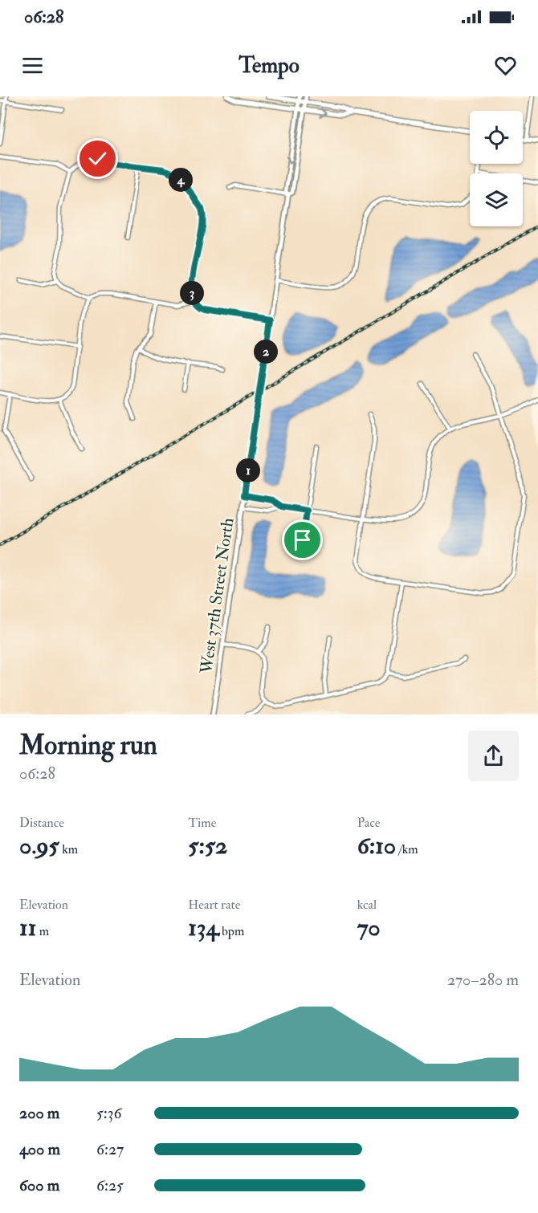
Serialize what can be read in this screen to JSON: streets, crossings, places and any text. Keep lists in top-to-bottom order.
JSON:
{
  "streets": {
    "street": ["West 37th Street North"]
  },
  "page": {
    "status": "06:28",
    "header": "Tempo",
    "pins": [
      "4",
      "3",
      "2",
      "1"
    ],
    "heading": ["Morning run", "06:28"],
    "stats": [
      ["Distance", "0.95 km"],
      ["Time", "5:52"],
      ["Pace", "6:10 /km"],
      ["Elevation", "11 m"],
      ["Heart rate", "134 bpm"],
      ["kcal", "70"]
    ],
    "chart": ["Elevation", "270–280 m"],
    "list": [
      {
        "name": "200 m",
        "note": "5:36"
      },
      {
        "name": "400 m",
        "note": "6:27"
      },
      {
        "name": "600 m",
        "note": "6:25"
      }
    ]
  }
}
